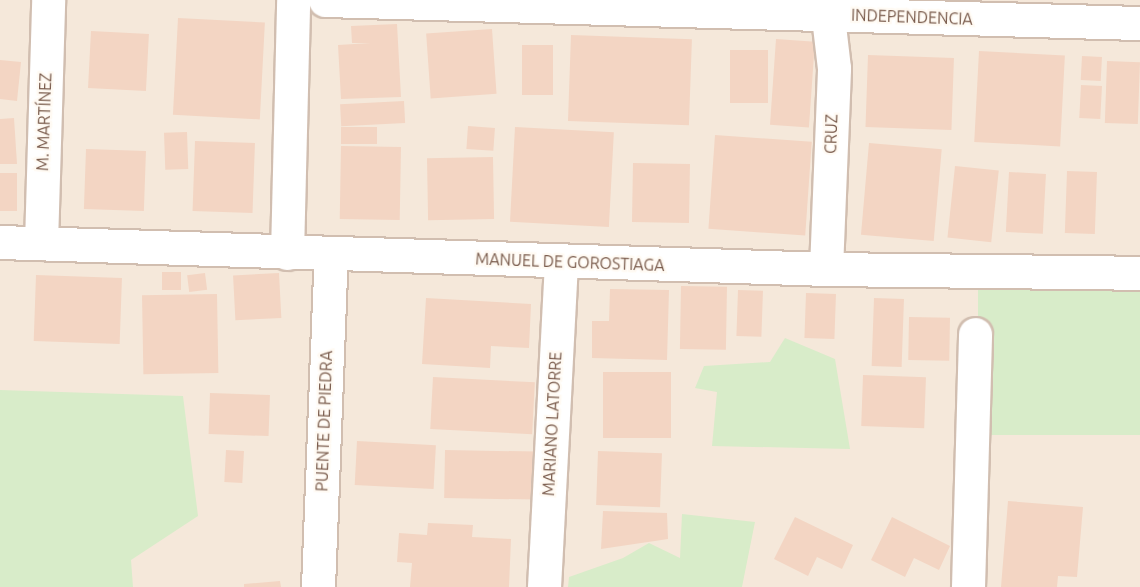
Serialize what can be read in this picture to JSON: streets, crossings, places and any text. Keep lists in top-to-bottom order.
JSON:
{
  "streets": {
    "street": [
      "INDEPENDENCIA",
      "M. MARTÍNEZ",
      "CRUZ",
      "MANUEL DE GOROSTIAGA",
      "PUENTE DE PIEDRA",
      "MARIANO LATORRE"
    ]
  },
  "crossings": [
    ["INDEPENDENCIA", "CRUZ"],
    ["M. MARTÍNEZ", "MANUEL DE GOROSTIAGA"],
    ["CRUZ", "MANUEL DE GOROSTIAGA"],
    ["MANUEL DE GOROSTIAGA", "PUENTE DE PIEDRA"],
    ["MANUEL DE GOROSTIAGA", "MARIANO LATORRE"]
  ]
}
